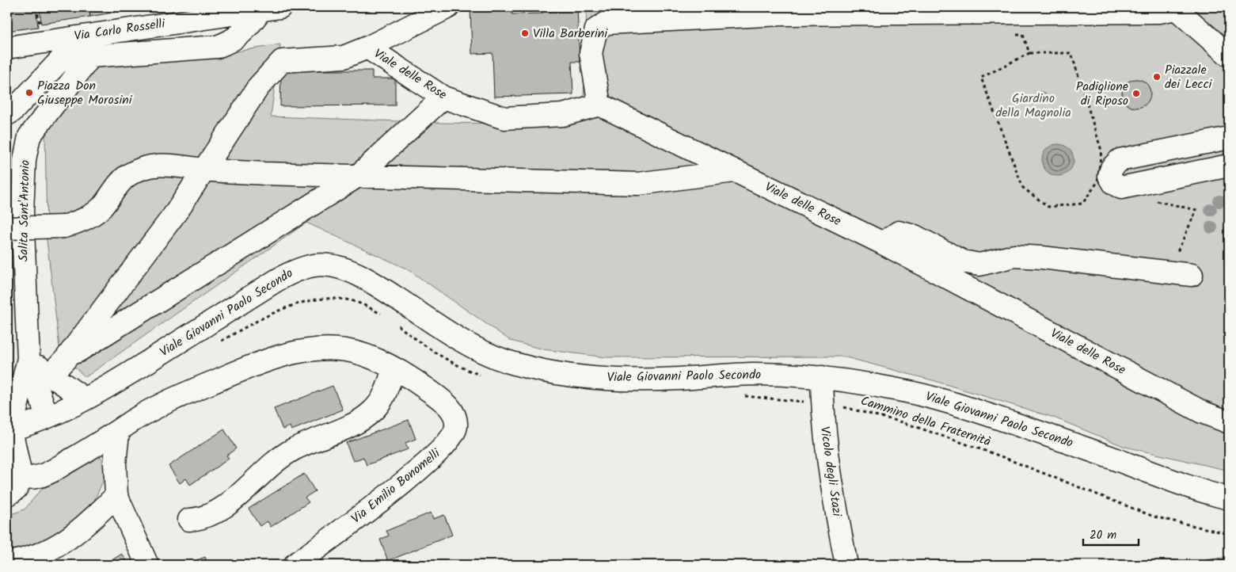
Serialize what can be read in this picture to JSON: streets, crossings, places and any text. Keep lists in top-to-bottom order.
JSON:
{
  "streets": {
    "street": [
      "Via Carlo Rosselli",
      "Viale delle Rose",
      "Salita Sant'Antonio",
      "Viale Giovanni Paolo Secondo",
      "Vicolo degli Stazi",
      "Via Emilio Bonomelli"
    ],
    "path": ["Cammino della Fraternità"]
  },
  "crossings": [
    ["Salita Sant'Antonio", "Viale Giovanni Paolo Secondo"],
    ["Viale Giovanni Paolo Secondo", "Vicolo degli Stazi"],
    ["Cammino della Fraternità", "Vicolo degli Stazi"]
  ],
  "parks": ["Giardino della Magnolia"],
  "places": [
    "Villa Barberini",
    "Piazzale dei Lecci",
    "Piazza Don Giuseppe Morosini",
    "Padiglione di Riposo"
  ],
  "scale_bar": "20 m"
}
